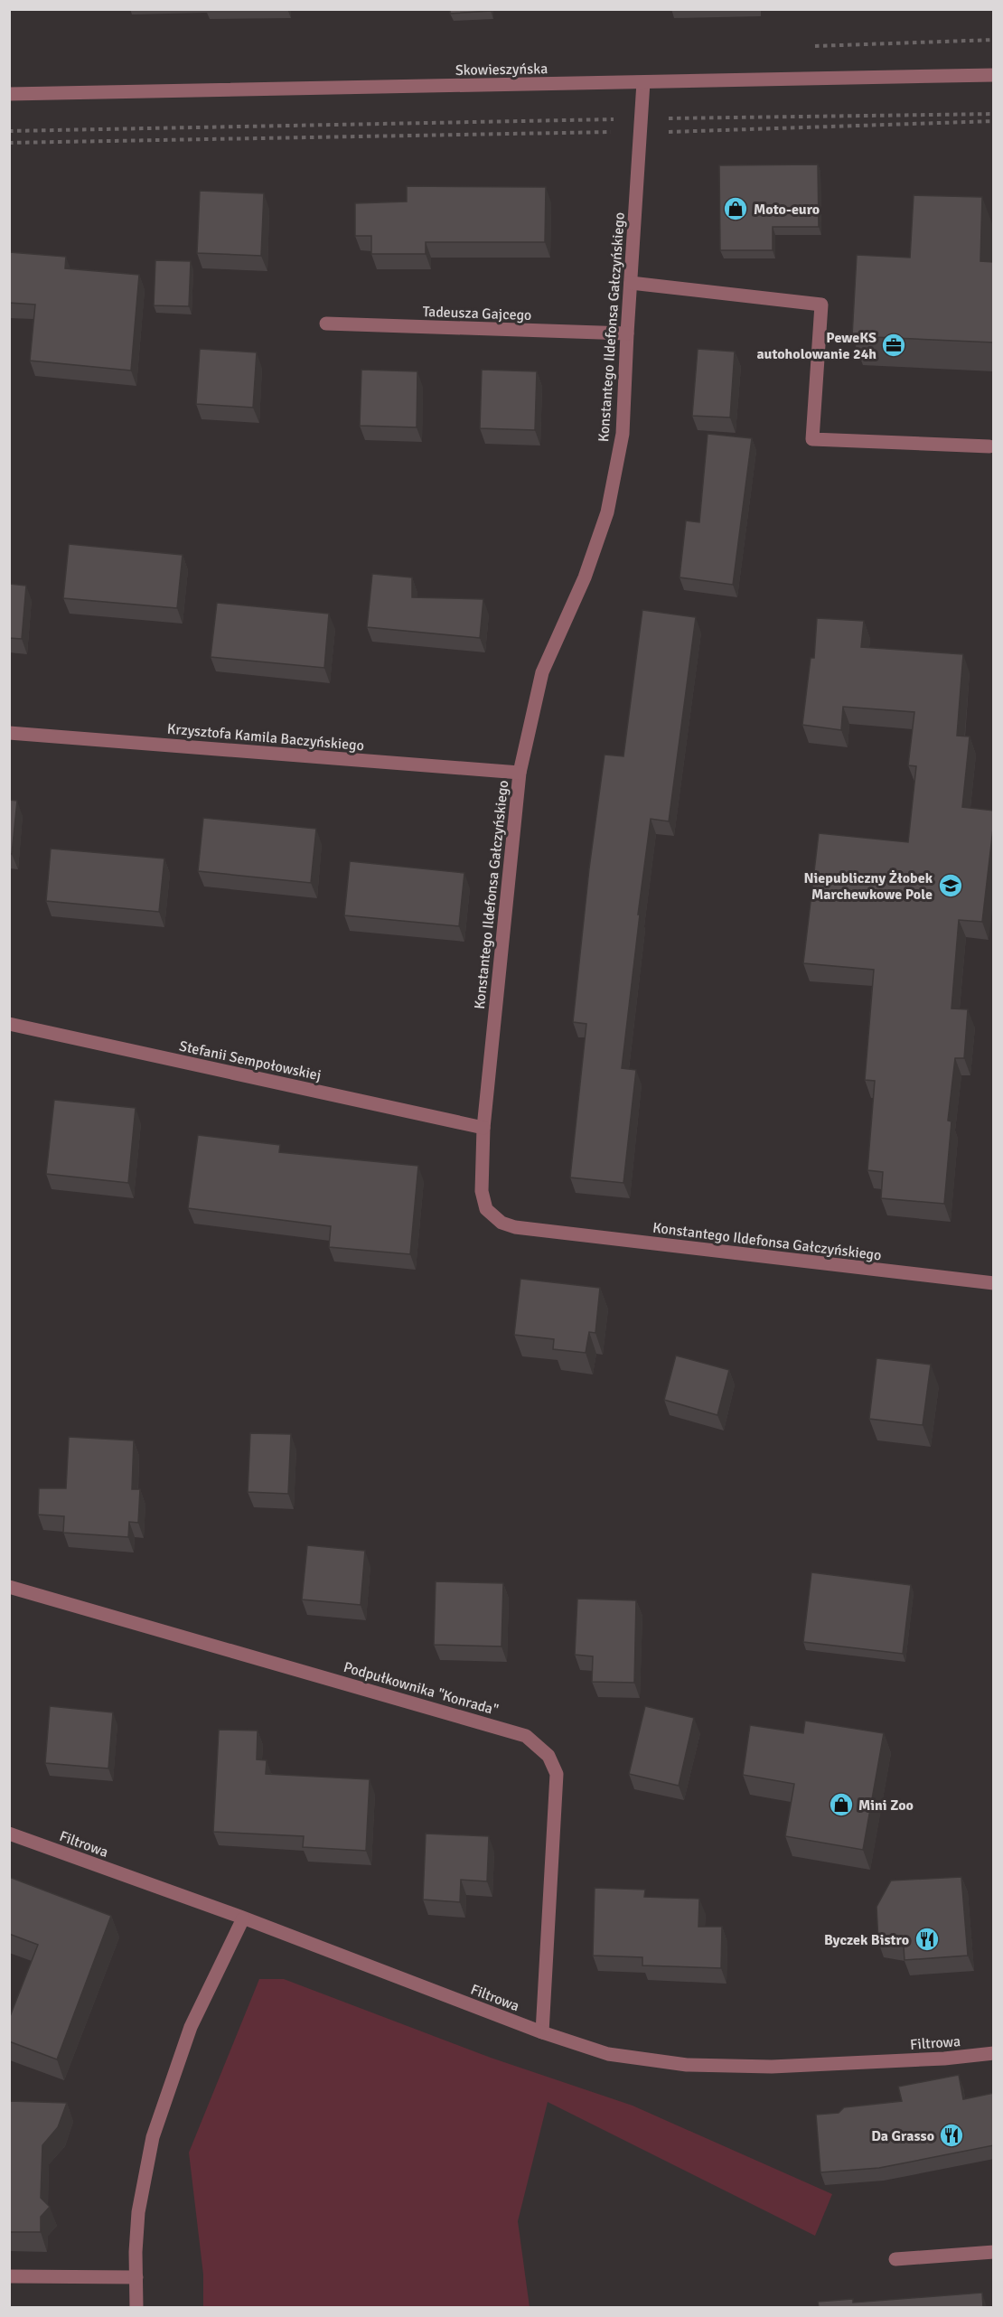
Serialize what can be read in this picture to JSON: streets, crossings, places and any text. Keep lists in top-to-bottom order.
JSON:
{
  "streets": {
    "street": [
      "Skowieszyńska",
      "Tadeusza Gajcego",
      "Konstantego Ildefonsa Gałczyńskiego",
      "Krzysztofa Kamila Baczyńskiego",
      "Stefanii Sempołowskiej",
      "Podpułkownika \"Konrada\"",
      "Filtrowa"
    ]
  },
  "crossings": [
    ["Skowieszyńska", "Konstantego Ildefonsa Gałczyńskiego"],
    ["Tadeusza Gajcego", "Konstantego Ildefonsa Gałczyńskiego"],
    ["Konstantego Ildefonsa Gałczyńskiego", "Krzysztofa Kamila Baczyńskiego"],
    ["Konstantego Ildefonsa Gałczyńskiego", "Stefanii Sempołowskiej"],
    ["Podpułkownika \"Konrada\"", "Filtrowa"]
  ],
  "places": {
    "shop": ["Moto-euro", "Mini Zoo"],
    "office": ["PeweKS autoholowanie 24h"],
    "school or university": ["Niepubliczny Żłobek Marchewkowe Pole"],
    "restaurant": ["Byczek Bistro", "Da Grasso"]
  }
}
